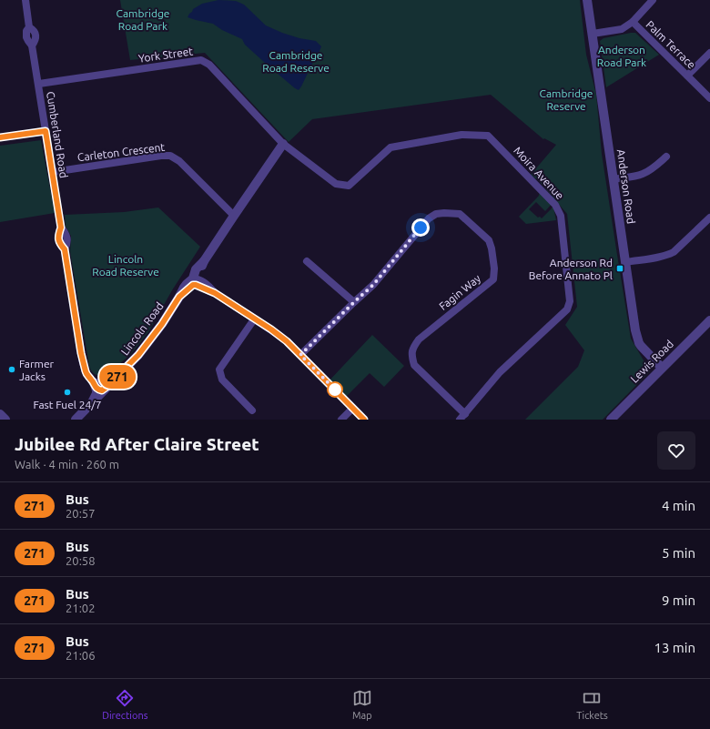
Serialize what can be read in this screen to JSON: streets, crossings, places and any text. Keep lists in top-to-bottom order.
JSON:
{
  "streets": {
    "street": [
      "Palm Terrace",
      "York Street",
      "Cumberland Road",
      "Carleton Crescent",
      "Moira Avenue",
      "Anderson Road",
      "Fagin Way",
      "Lincoln Road",
      "Lewis Road"
    ]
  },
  "crossings": [
    ["York Street", "Cumberland Road"],
    ["York Street", "Moira Avenue"],
    ["York Street", "Lincoln Road"],
    ["Cumberland Road", "Carleton Crescent"],
    ["Cumberland Road", "Lincoln Road"],
    ["Carleton Crescent", "Lincoln Road"],
    ["Moira Avenue", "Fagin Way"],
    ["Moira Avenue", "Lincoln Road"],
    ["Anderson Road", "Lewis Road"]
  ],
  "parks": [
    "Cambridge Road Park",
    "Anderson Road Park",
    "Cambridge Road Reserve",
    "Cambridge Reserve",
    "Lincoln Road Reserve"
  ],
  "places": {
    "transit": ["Anderson Rd Before Annato Pl"],
    "other": ["Farmer Jacks", "Fast Fuel 24/7"]
  },
  "lines": ["bus line 271"],
  "page": {
    "on_map": "271",
    "heading": ["Jubilee Rd After Claire Street", "Walk · 4 min · 260 m"],
    "list": [
      {
        "mark": "271",
        "name": "Bus",
        "note": "20:57",
        "value": "4 min"
      },
      {
        "mark": "271",
        "name": "Bus",
        "note": "20:58",
        "value": "5 min"
      },
      {
        "mark": "271",
        "name": "Bus",
        "note": "21:02",
        "value": "9 min"
      },
      {
        "mark": "271",
        "name": "Bus",
        "note": "21:06",
        "value": "13 min"
      }
    ],
    "tabs": ["Directions", "Map", "Tickets"]
  }
}
